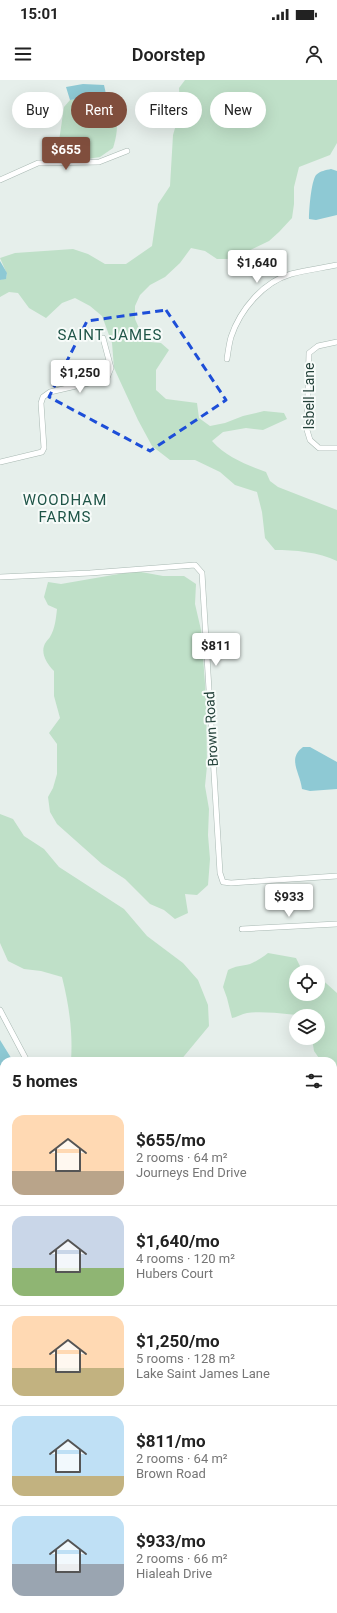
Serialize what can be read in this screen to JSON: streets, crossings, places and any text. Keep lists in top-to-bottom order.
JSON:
{
  "streets": {
    "street": ["Isbell Lane", "Brown Road"]
  },
  "districts": ["SAINT JAMES", "WOODHAM FARMS"],
  "page": {
    "status": "15:01",
    "header": "Doorstep",
    "chip": [
      "Buy",
      "Rent",
      "Filters",
      "New"
    ],
    "price": [
      "$655",
      "$1,640",
      "$1,250",
      "$811",
      "$933"
    ],
    "heading": "5 homes",
    "list": [
      {
        "name": "$655/mo",
        "note": "2 rooms · 64 m² · Journeys End Drive"
      },
      {
        "name": "$1,640/mo",
        "note": "4 rooms · 120 m² · Hubers Court"
      },
      {
        "name": "$1,250/mo",
        "note": "5 rooms · 128 m² · Lake Saint James Lane"
      },
      {
        "name": "$811/mo",
        "note": "2 rooms · 64 m² · Brown Road"
      },
      {
        "name": "$933/mo",
        "note": "2 rooms · 66 m² · Hialeah Drive"
      }
    ]
  }
}
